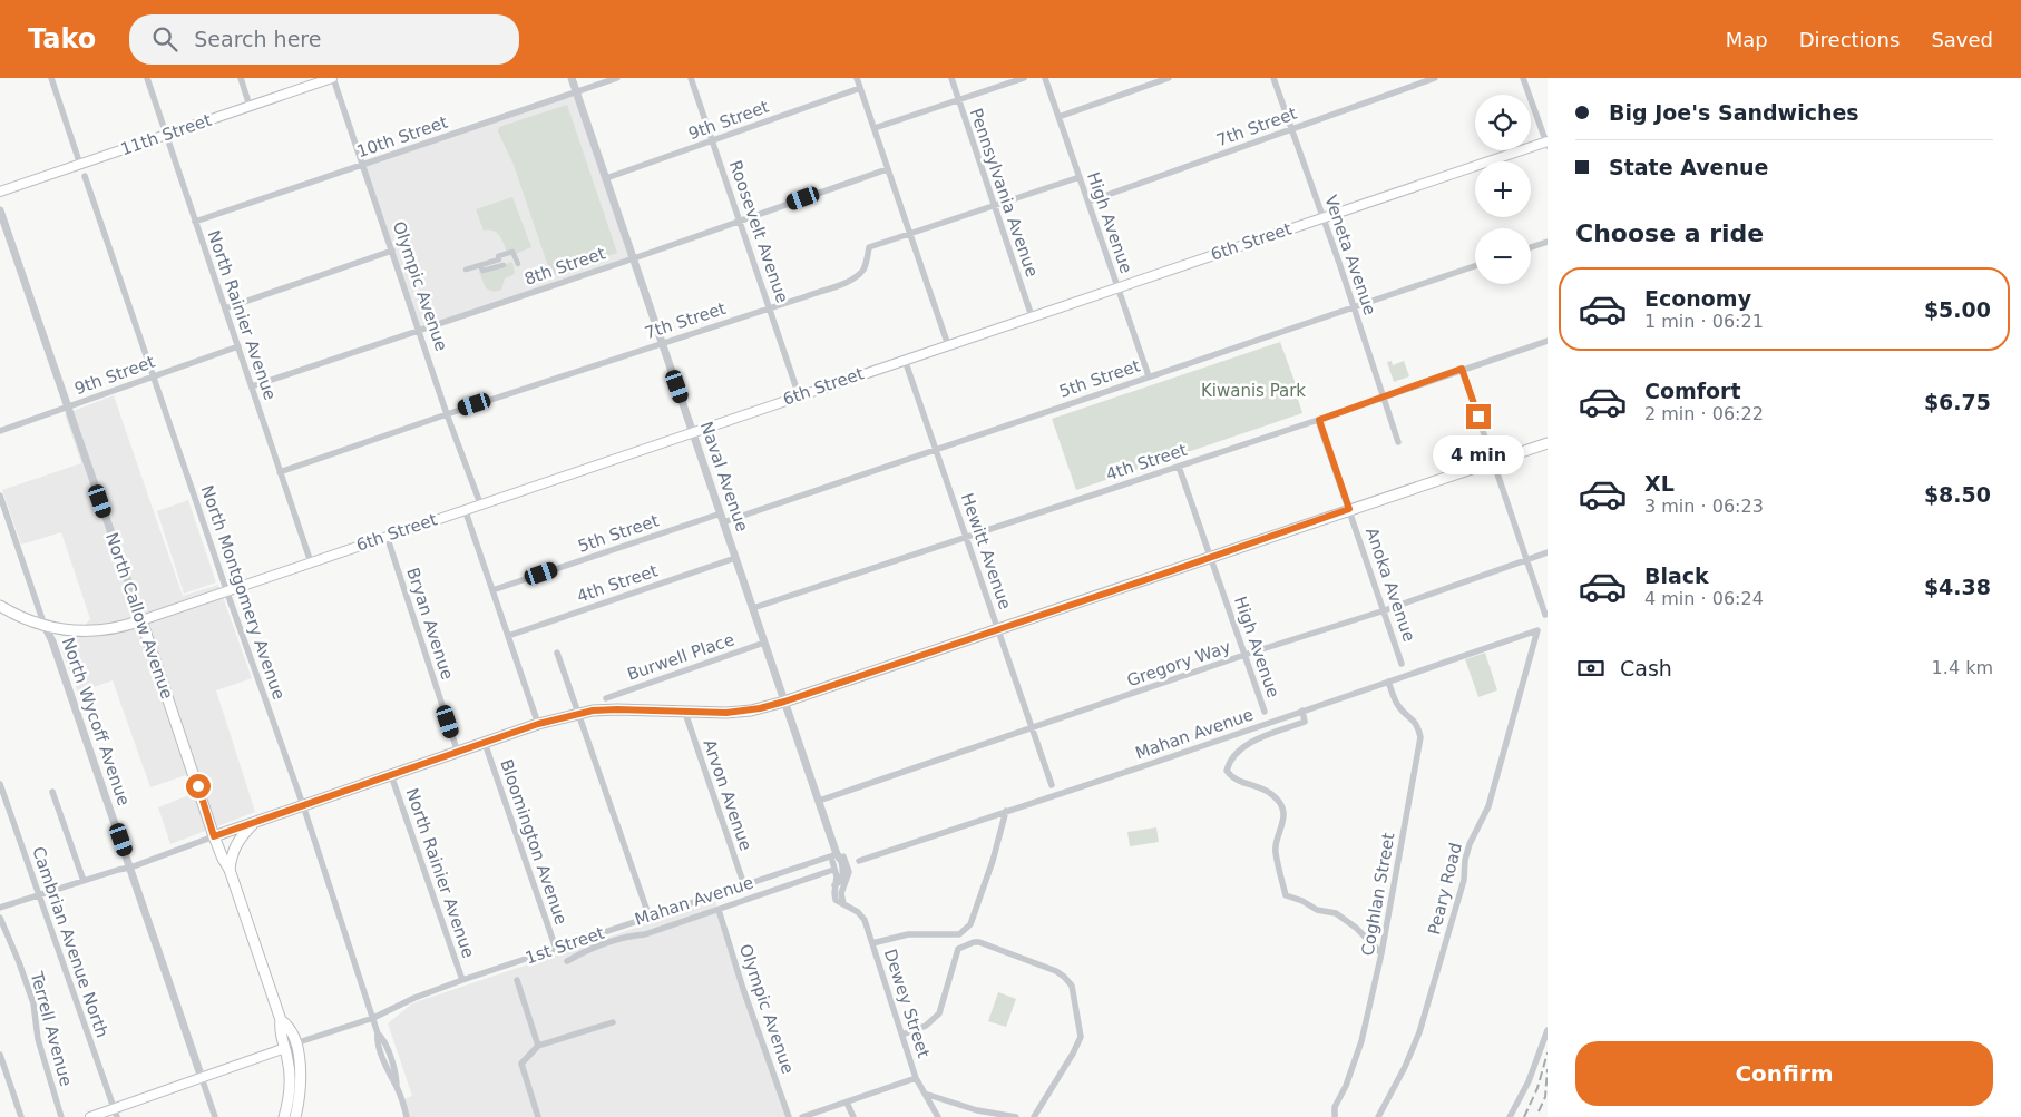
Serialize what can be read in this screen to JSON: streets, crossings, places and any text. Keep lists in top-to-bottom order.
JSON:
{
  "streets": {
    "main road": ["11th Street", "6th Street", "North Callow Avenue"],
    "street": [
      "9th Street",
      "7th Street",
      "10th Street",
      "Pennsylvania Avenue",
      "High Avenue",
      "Roosevelt Avenue",
      "Veneta Avenue",
      "8th Street",
      "Olympic Avenue",
      "North Rainier Avenue",
      "5th Street",
      "4th Street",
      "Naval Avenue",
      "Hewitt Avenue",
      "Anoka Avenue",
      "North Montgomery Avenue",
      "Bryan Avenue",
      "Burwell Place",
      "Gregory Way",
      "North Wycoff Avenue",
      "Mahan Avenue",
      "Arvon Avenue",
      "Bloomington Avenue",
      "Peary Road",
      "Coghlan Street",
      "Cambrian Avenue North",
      "1st Street",
      "Dewey Street",
      "Terrell Avenue"
    ]
  },
  "crossings": [
    ["9th Street", "Roosevelt Avenue"],
    ["9th Street", "North Rainier Avenue"],
    ["9th Street", "Naval Avenue"],
    ["9th Street", "North Montgomery Avenue"],
    ["9th Street", "North Callow Avenue"],
    ["7th Street", "Pennsylvania Avenue"],
    ["7th Street", "High Avenue"],
    ["7th Street", "Roosevelt Avenue"],
    ["7th Street", "Veneta Avenue"],
    ["7th Street", "Olympic Avenue"],
    ["7th Street", "North Rainier Avenue"],
    ["7th Street", "Naval Avenue"],
    ["11th Street", "Olympic Avenue"],
    ["11th Street", "North Rainier Avenue"],
    ["10th Street", "Olympic Avenue"],
    ["10th Street", "North Rainier Avenue"],
    ["10th Street", "Naval Avenue"],
    ["Pennsylvania Avenue", "6th Street"],
    ["High Avenue", "6th Street"],
    ["High Avenue", "5th Street"],
    ["High Avenue", "4th Street"],
    ["High Avenue", "Gregory Way"],
    ["Roosevelt Avenue", "6th Street"],
    ["Roosevelt Avenue", "8th Street"],
    ["6th Street", "Veneta Avenue"],
    ["6th Street", "Olympic Avenue"],
    ["6th Street", "North Rainier Avenue"],
    ["6th Street", "Naval Avenue"],
    ["6th Street", "Hewitt Avenue"],
    ["6th Street", "North Montgomery Avenue"],
    ["6th Street", "North Callow Avenue"],
    ["6th Street", "Bryan Avenue"],
    ["6th Street", "North Wycoff Avenue"],
    ["Veneta Avenue", "5th Street"],
    ["Veneta Avenue", "4th Street"],
    ["8th Street", "Olympic Avenue"],
    ["8th Street", "North Rainier Avenue"],
    ["8th Street", "Naval Avenue"],
    ["Olympic Avenue", "Mahan Avenue"],
    ["North Rainier Avenue", "1st Street"],
    ["5th Street", "Naval Avenue"],
    ["5th Street", "Hewitt Avenue"],
    ["4th Street", "Naval Avenue"],
    ["4th Street", "Hewitt Avenue"],
    ["4th Street", "Anoka Avenue"],
    ["Naval Avenue", "Burwell Place"],
    ["Naval Avenue", "Gregory Way"],
    ["Naval Avenue", "1st Street"],
    ["Hewitt Avenue", "Gregory Way"],
    ["Anoka Avenue", "Gregory Way"],
    ["North Montgomery Avenue", "1st Street"],
    ["North Callow Avenue", "1st Street"],
    ["Mahan Avenue", "Peary Road"],
    ["Mahan Avenue", "Coghlan Street"],
    ["Arvon Avenue", "1st Street"],
    ["Bloomington Avenue", "1st Street"]
  ],
  "parks": ["Kiwanis Park"],
  "page": {
    "header": "Tako",
    "search": "Search here",
    "nav": ["Map", "Directions", "Saved"],
    "banner": ["Big Joe's Sandwiches", "State Avenue"],
    "map_buttons": ["+", "−"],
    "heading": "Choose a ride",
    "list": [
      {
        "name": "Economy",
        "note": "1 min · 06:21",
        "value": "$5.00"
      },
      {
        "name": "Comfort",
        "note": "2 min · 06:22",
        "value": "$6.75"
      },
      {
        "name": "XL",
        "note": "3 min · 06:23",
        "value": "$8.50"
      },
      {
        "name": "Black",
        "note": "4 min · 06:24",
        "value": "$4.38"
      }
    ],
    "bubble": "4 min",
    "pay": ["Cash", "1.4 km"],
    "buttons": "Confirm"
  }
}
